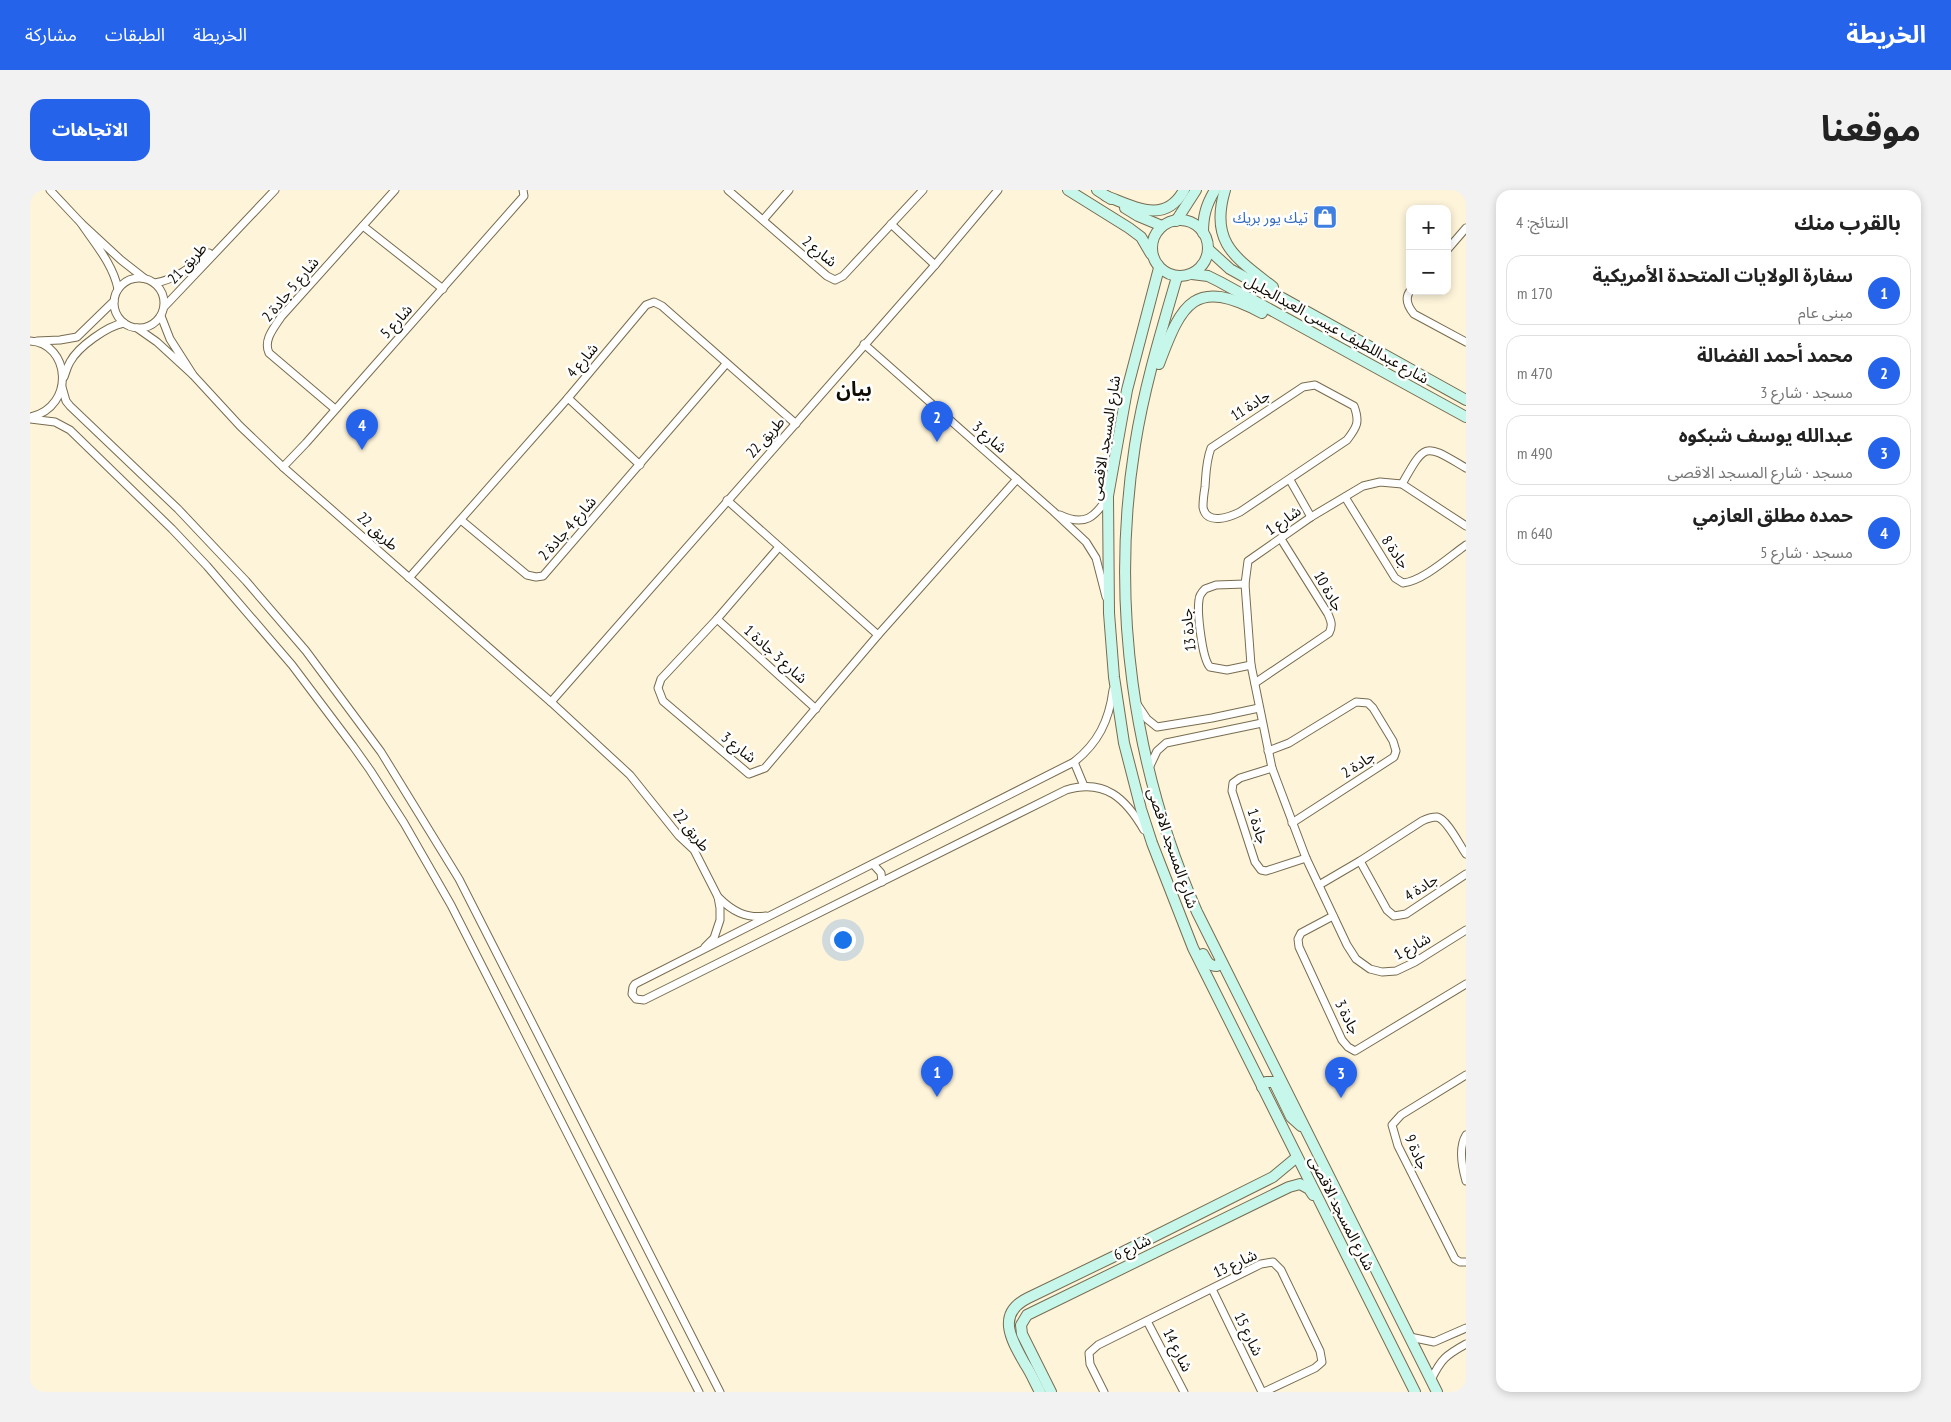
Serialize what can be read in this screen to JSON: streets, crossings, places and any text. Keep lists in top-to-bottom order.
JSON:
{
  "streets": {
    "main road": ["شارع عبداللطيف عيسى العبدالجليل", "شارع المسجد الاقصى", "شارع 6"],
    "street": [
      "شارع 2",
      "طريق 21",
      "شارع 5 جادة 2",
      "شارع 5",
      "شارع 4",
      "جادة 11",
      "طريق 22",
      "شارع 3",
      "شارع 1",
      "شارع 4 جادة 2",
      "جادة 8",
      "جادة 10",
      "جادة 13",
      "شارع 3 جادة 1",
      "جادة 2",
      "جادة 1",
      "جادة 4",
      "جادة 3",
      "جادة 9",
      "شارع 13",
      "شارع 15",
      "شارع 14"
    ]
  },
  "crossings": [
    ["طريق 21", "طريق 22"],
    ["شارع 5 جادة 2", "شارع 5"],
    ["شارع 5", "طريق 22"],
    ["شارع عبداللطيف عيسى العبدالجليل", "شارع المسجد الاقصى"],
    ["شارع 4", "طريق 22"],
    ["شارع 4", "شارع 4 جادة 2"],
    ["طريق 22", "شارع 3"],
    ["شارع 3", "شارع المسجد الاقصى"],
    ["شارع 3", "شارع 3 جادة 1"],
    ["شارع المسجد الاقصى", "شارع 6"],
    ["شارع 1", "جادة 8"],
    ["شارع 1", "جادة 10"],
    ["شارع 1", "جادة 13"],
    ["شارع 1", "جادة 2"],
    ["شارع 1", "جادة 1"],
    ["شارع 1", "جادة 3"],
    ["شارع 13", "شارع 15"],
    ["شارع 13", "شارع 14"]
  ],
  "districts": ["بيان"],
  "places": {
    "shop": ["تيك يور بريك"]
  },
  "page": {
    "header": "الخريطة",
    "nav": ["الخريطة", "الطبقات", "مشاركة"],
    "title": "موقعنا",
    "buttons": "الاتجاهات",
    "heading": ["بالقرب منك", "النتائج: 4"],
    "map_buttons": ["+", "−"],
    "list": [
      {
        "mark": "1",
        "name": "سفارة الولايات المتحدة الأمريكية",
        "note": "مبنى عام",
        "value": "170 m"
      },
      {
        "mark": "2",
        "name": "محمد أحمد الفضالة",
        "note": "مسجد · شارع 3",
        "value": "470 m"
      },
      {
        "mark": "3",
        "name": "عبدالله يوسف شبكوه",
        "note": "مسجد · شارع المسجد الاقصى",
        "value": "490 m"
      },
      {
        "mark": "4",
        "name": "حمده مطلق العازمي",
        "note": "مسجد · شارع 5",
        "value": "640 m"
      }
    ],
    "pins": [
      "2",
      "4",
      "1",
      "3"
    ]
  }
}
